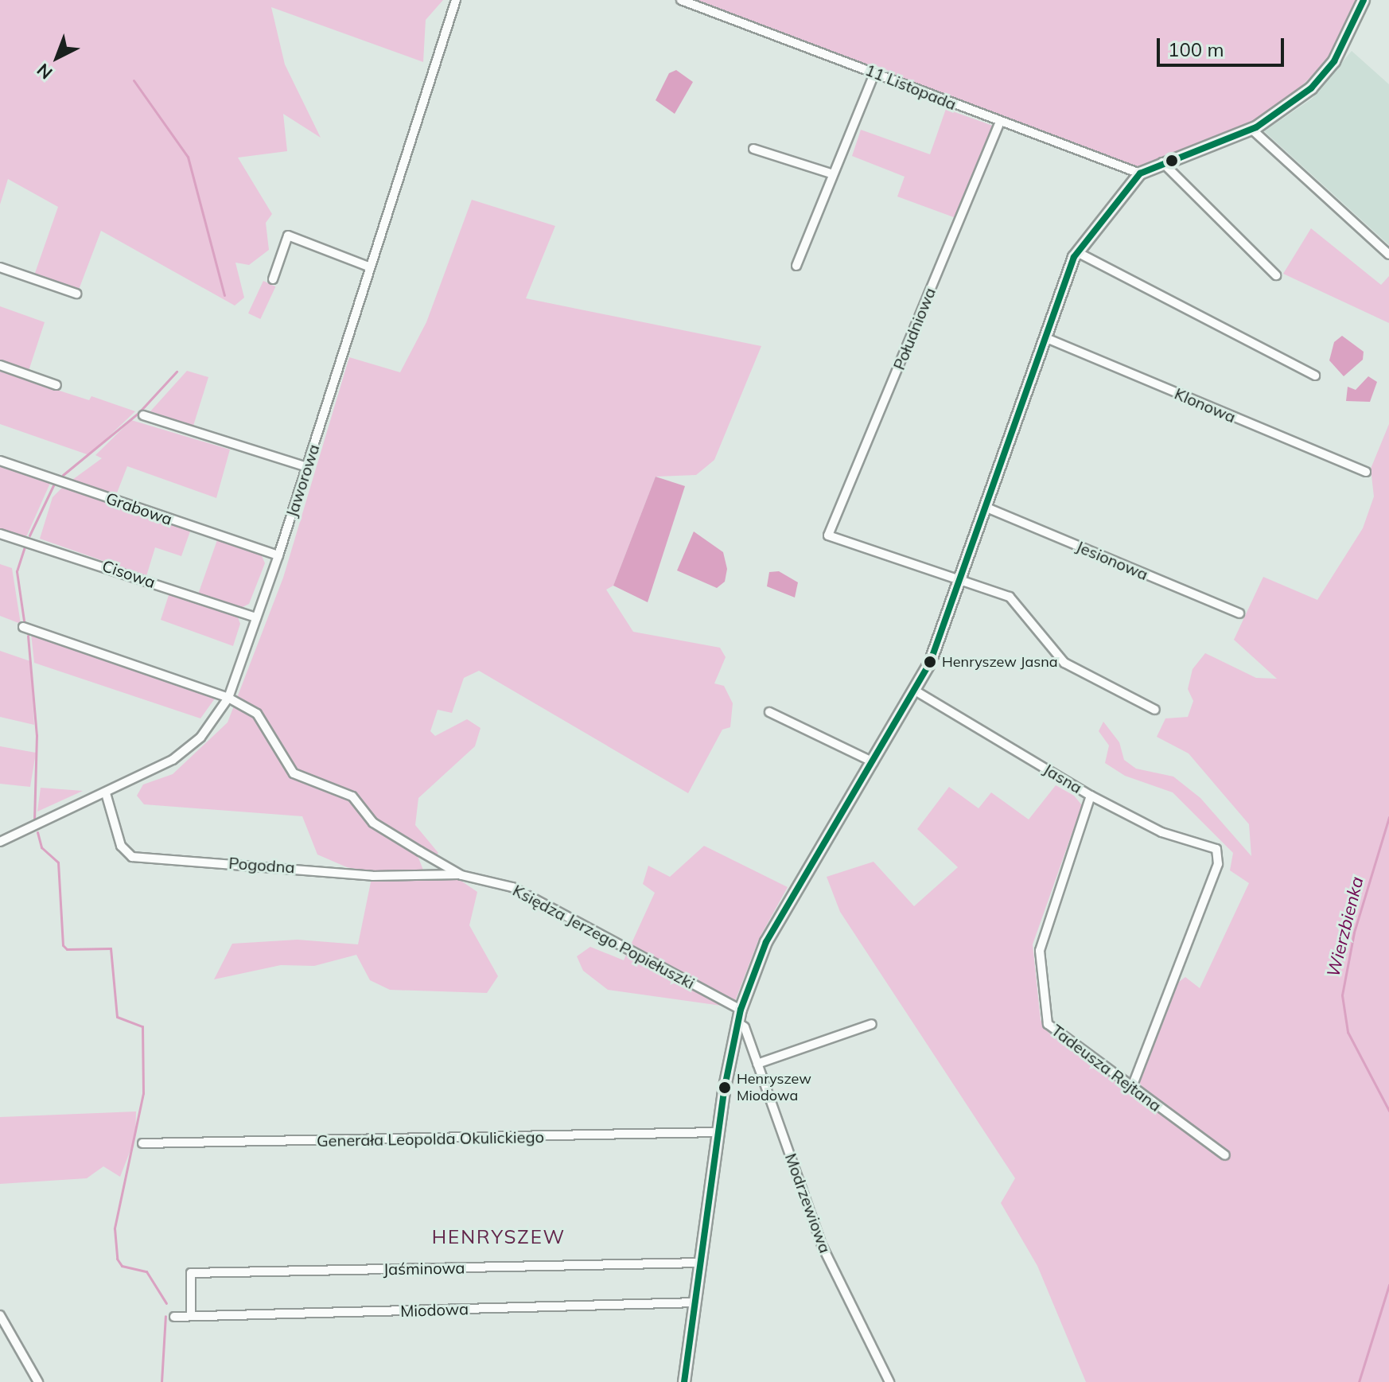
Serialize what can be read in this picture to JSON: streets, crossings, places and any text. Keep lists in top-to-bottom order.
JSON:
{
  "streets": {
    "street": [
      "11 Listopada",
      "Południowa",
      "Klonowa",
      "Jaworowa",
      "Grabowa",
      "Jesionowa",
      "Cisowa",
      "Jasna",
      "Pogodna",
      "Księdza Jerzego Popiełuszki",
      "Tadeusza Rejtana",
      "Generała Leopolda Okulickiego",
      "Modrzewiowa",
      "Jaśminowa",
      "Miodowa"
    ]
  },
  "crossings": [
    ["11 Listopada", "Południowa"],
    ["Jaworowa", "Grabowa"],
    ["Jaworowa", "Cisowa"],
    ["Jaworowa", "Pogodna"],
    ["Jaworowa", "Księdza Jerzego Popiełuszki"],
    ["Jasna", "Tadeusza Rejtana"],
    ["Pogodna", "Księdza Jerzego Popiełuszki"],
    ["Księdza Jerzego Popiełuszki", "Modrzewiowa"],
    ["Jaśminowa", "Miodowa"]
  ],
  "districts": ["HENRYSZEW"],
  "water": ["Wierzbienka"],
  "places": ["Henryszew Jasna", "Henryszew Miodowa"],
  "scale_bar": "100 m",
  "north": "bottom left"
}
